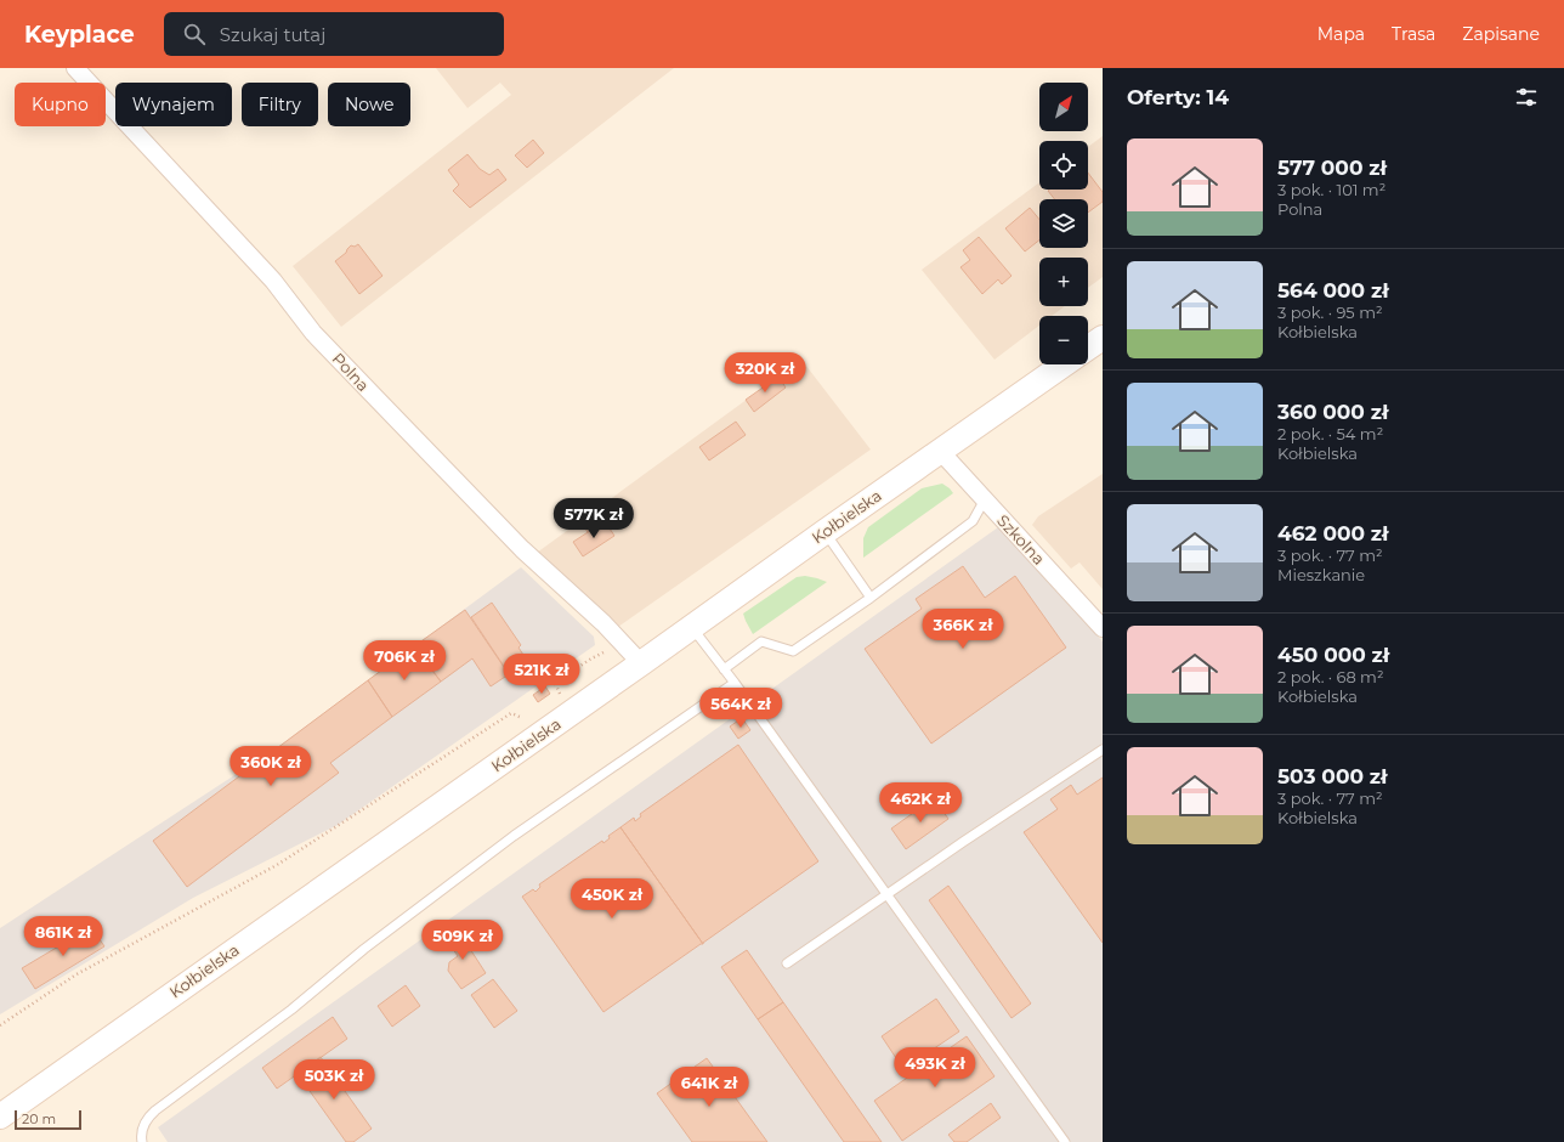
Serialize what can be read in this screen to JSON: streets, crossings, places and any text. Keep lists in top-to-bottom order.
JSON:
{
  "streets": {
    "street": ["Polna", "Kołbielska", "Szkolna"]
  },
  "crossings": [
    ["Polna", "Kołbielska"],
    ["Kołbielska", "Szkolna"]
  ],
  "scale_bar": "20 m",
  "north": "top right",
  "page": {
    "header": "Keyplace",
    "search": "Szukaj tutaj",
    "nav": ["Mapa", "Trasa", "Zapisane"],
    "heading": "Oferty: 14",
    "map_buttons": ["+", "−"],
    "chip": [
      "Kupno",
      "Wynajem",
      "Filtry",
      "Nowe"
    ],
    "list": [
      {
        "name": "577 000 zł",
        "note": "3 pok. · 101 m² · Polna"
      },
      {
        "name": "564 000 zł",
        "note": "3 pok. · 95 m² · Kołbielska"
      },
      {
        "name": "360 000 zł",
        "note": "2 pok. · 54 m² · Kołbielska"
      },
      {
        "name": "462 000 zł",
        "note": "3 pok. · 77 m² · Mieszkanie"
      },
      {
        "name": "450 000 zł",
        "note": "2 pok. · 68 m² · Kołbielska"
      },
      {
        "name": "503 000 zł",
        "note": "3 pok. · 77 m² · Kołbielska"
      }
    ],
    "price": [
      "320K zł",
      "577K zł",
      "366K zł",
      "706K zł",
      "521K zł",
      "564K zł",
      "360K zł",
      "462K zł",
      "450K zł",
      "861K zł",
      "509K zł",
      "493K zł",
      "503K zł",
      "641K zł"
    ],
    "scale": "20 m"
  }
}
